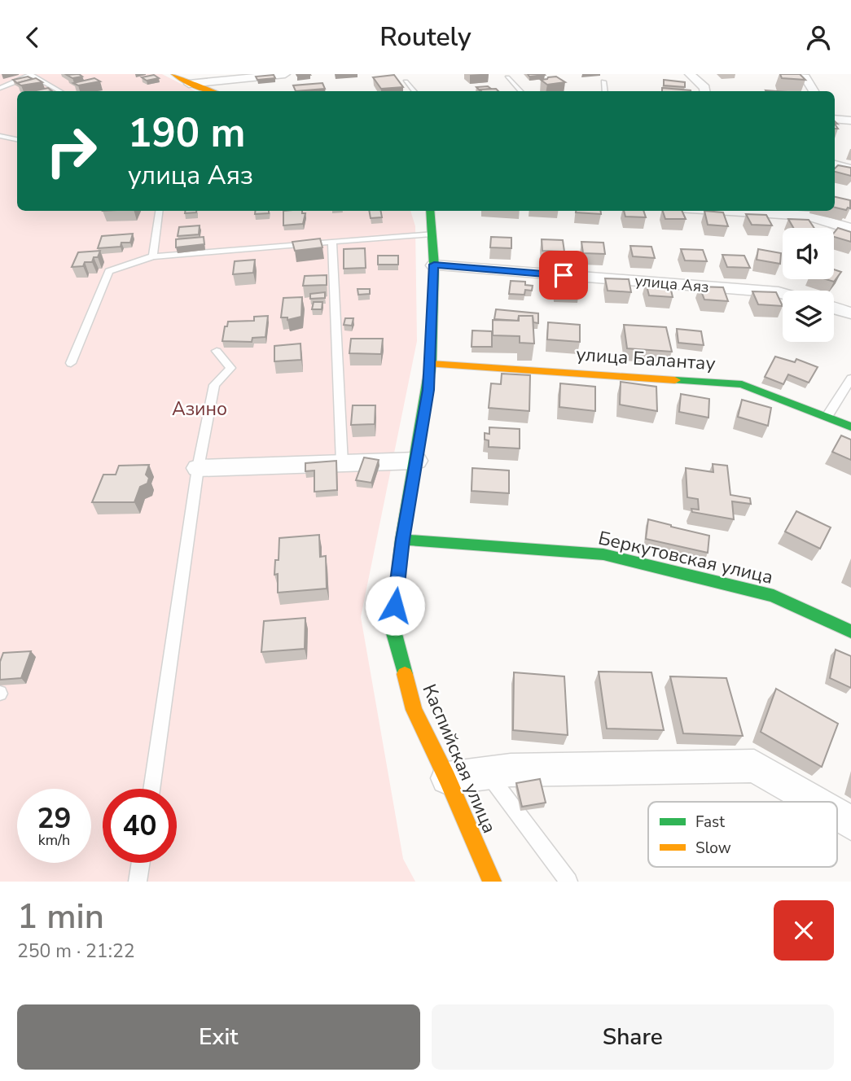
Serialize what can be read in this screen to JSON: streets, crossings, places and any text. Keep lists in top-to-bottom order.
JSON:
{
  "streets": {
    "street": [
      "улица Аяз",
      "улица Балантау",
      "Беркутовская улица",
      "Каспийская улица"
    ]
  },
  "crossings": [
    ["улица Аяз", "Каспийская улица"],
    ["улица Балантау", "Каспийская улица"],
    ["Беркутовская улица", "Каспийская улица"]
  ],
  "parks": ["Азино"],
  "legend": ["Fast", "Slow"],
  "page": {
    "header": "Routely",
    "turn": ["190 m", "улица Аяз"],
    "speed": "29 km/h",
    "limit": "40",
    "heading": ["1 min", "250 m · 21:22"],
    "buttons": ["Exit", "Share"]
  }
}
